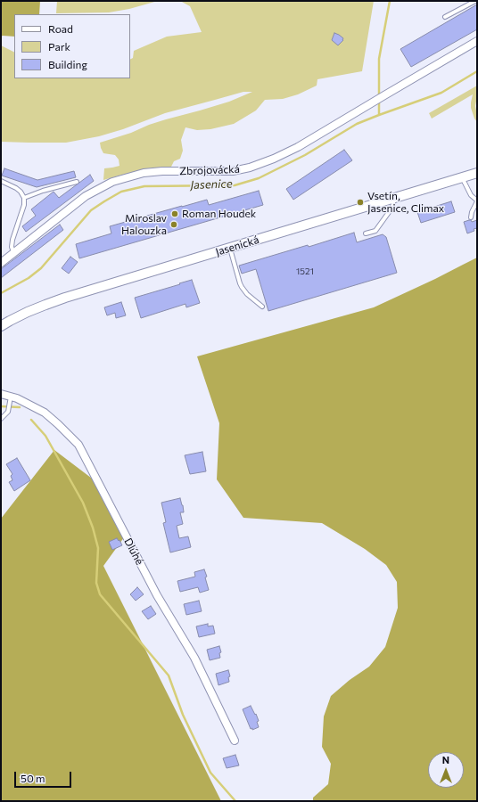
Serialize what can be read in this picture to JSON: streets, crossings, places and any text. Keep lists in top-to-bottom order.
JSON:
{
  "streets": {
    "street": ["Zbrojovácká", "Jasenická", "Dlúhé"]
  },
  "water": ["Jasenice"],
  "places": ["Vsetín, Jasenice, Climax", "Roman Houdek", "Miroslav Halouzka"],
  "house_numbers": ["1521"],
  "legend": ["Road", "Park", "Building"],
  "scale_bar": "50 m",
  "north": "top"
}
